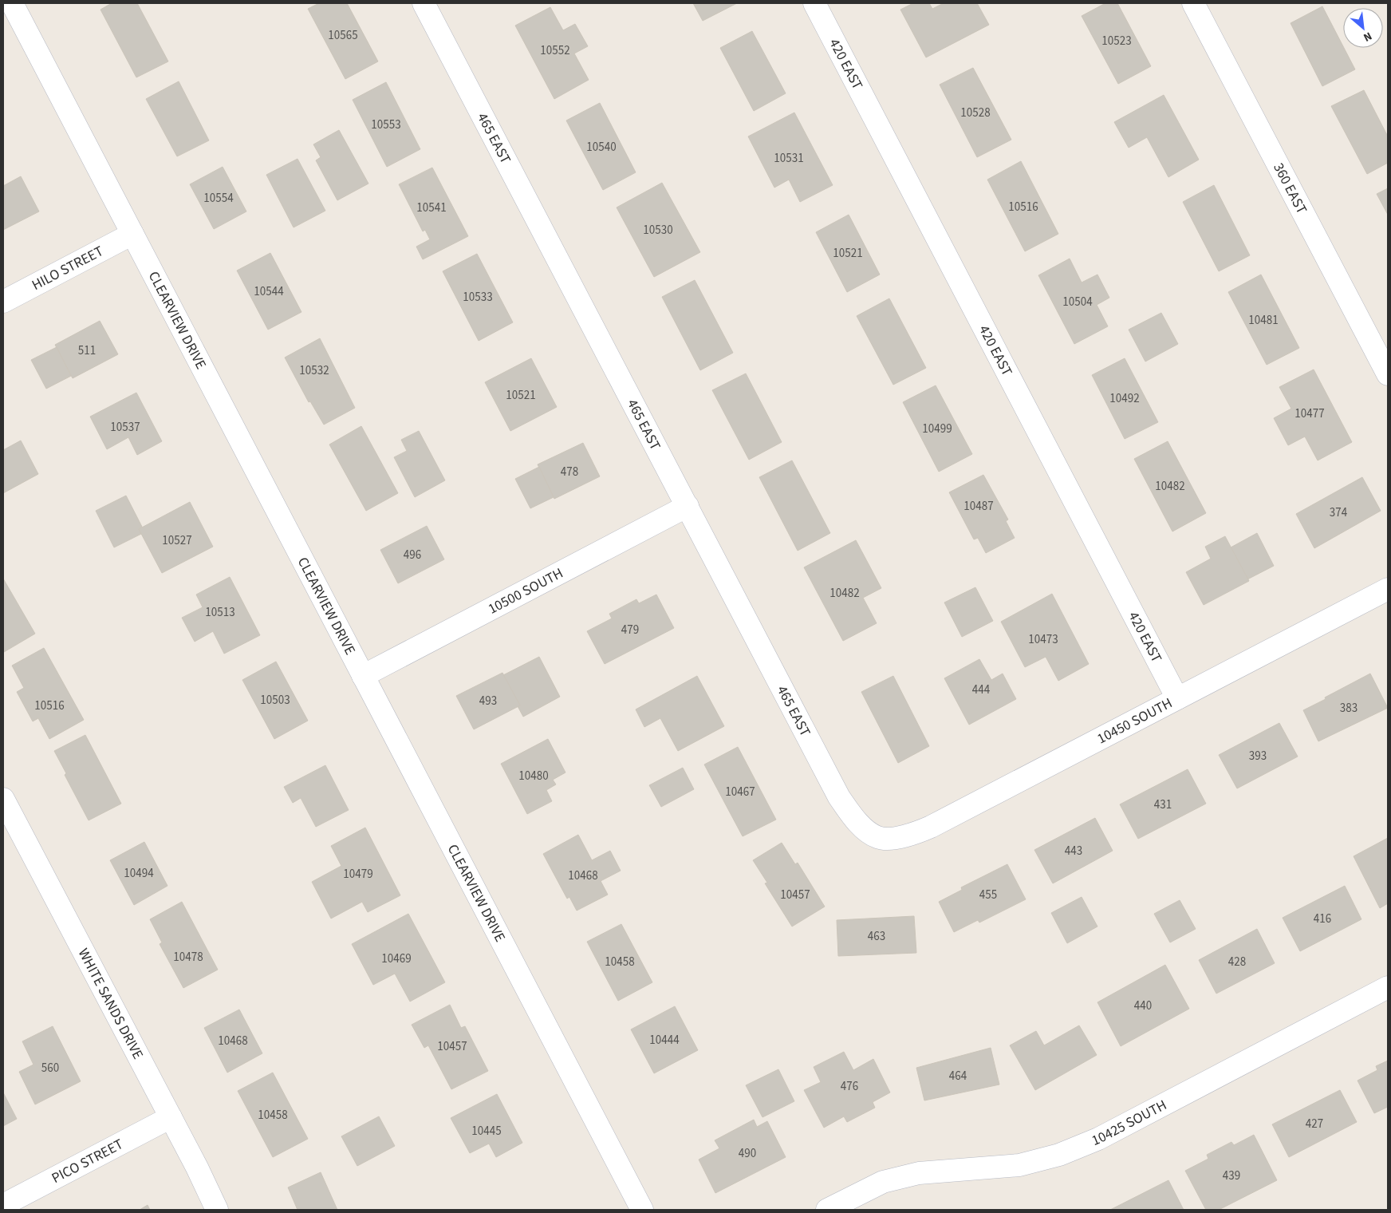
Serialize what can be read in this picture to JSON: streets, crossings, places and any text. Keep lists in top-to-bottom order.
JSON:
{
  "streets": {
    "street": [
      "420 EAST",
      "465 EAST",
      "360 EAST",
      "HILO STREET",
      "CLEARVIEW DRIVE",
      "10500 SOUTH",
      "10450 SOUTH",
      "WHITE SANDS DRIVE",
      "10425 SOUTH",
      "PICO STREET"
    ]
  },
  "crossings": [
    ["420 EAST", "10450 SOUTH"],
    ["465 EAST", "10500 SOUTH"],
    ["465 EAST", "10450 SOUTH"],
    ["HILO STREET", "CLEARVIEW DRIVE"],
    ["CLEARVIEW DRIVE", "10500 SOUTH"],
    ["WHITE SANDS DRIVE", "PICO STREET"]
  ],
  "house_numbers": [
    "10565",
    "10523",
    "10552",
    "10528",
    "10553",
    "10540",
    "10531",
    "10554",
    "10516",
    "10541",
    "10530",
    "10521",
    "10544",
    "10533",
    "10504",
    "10481",
    "511",
    "10532",
    "10521",
    "10492",
    "10477",
    "10537",
    "10499",
    "478",
    "10482",
    "10487",
    "374",
    "10527",
    "496",
    "10482",
    "10513",
    "479",
    "10473",
    "444",
    "10503",
    "493",
    "10516",
    "383",
    "393",
    "10480",
    "10467",
    "431",
    "443",
    "10494",
    "10479",
    "10468",
    "10457",
    "455",
    "416",
    "463",
    "10478",
    "10469",
    "10458",
    "428",
    "440",
    "10444",
    "10468",
    "10457",
    "560",
    "464",
    "476",
    "10458",
    "427",
    "10445",
    "490",
    "439"
  ],
  "north": "bottom right"
}
